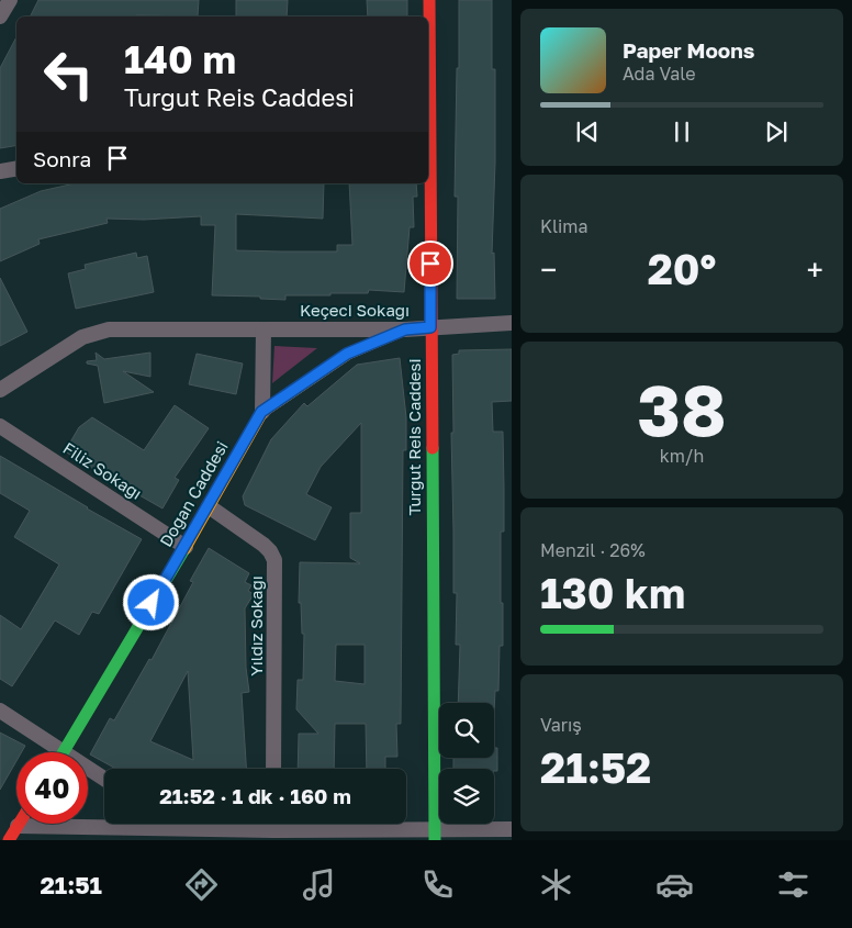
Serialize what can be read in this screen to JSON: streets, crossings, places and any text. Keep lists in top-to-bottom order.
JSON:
{
  "streets": {
    "street": [
      "Keçeci Sokağı",
      "Turgut Reis Caddesi",
      "Filiz Sokağı",
      "Doğan Caddesi",
      "Yıldız Sokağı"
    ]
  },
  "crossings": [
    ["Keçeci Sokağı", "Turgut Reis Caddesi"],
    ["Keçeci Sokağı", "Doğan Caddesi"],
    ["Filiz Sokağı", "Doğan Caddesi"],
    ["Doğan Caddesi", "Yıldız Sokağı"]
  ],
  "page": {
    "turn": ["140 m", "Turgut Reis Caddesi"],
    "song": ["Paper Moons", "Ada Vale"],
    "then": "Sonra",
    "tile": [
      "Klima",
      ["38", "km/h"],
      ["Menzil · 26%", "130 km"],
      ["Varış", "21:52"]
    ],
    "heat": ["−", "20°", "+"],
    "limit": "40",
    "trip": "21:52 · 1 dk · 160 m",
    "tabs": "21:51"
  }
}
